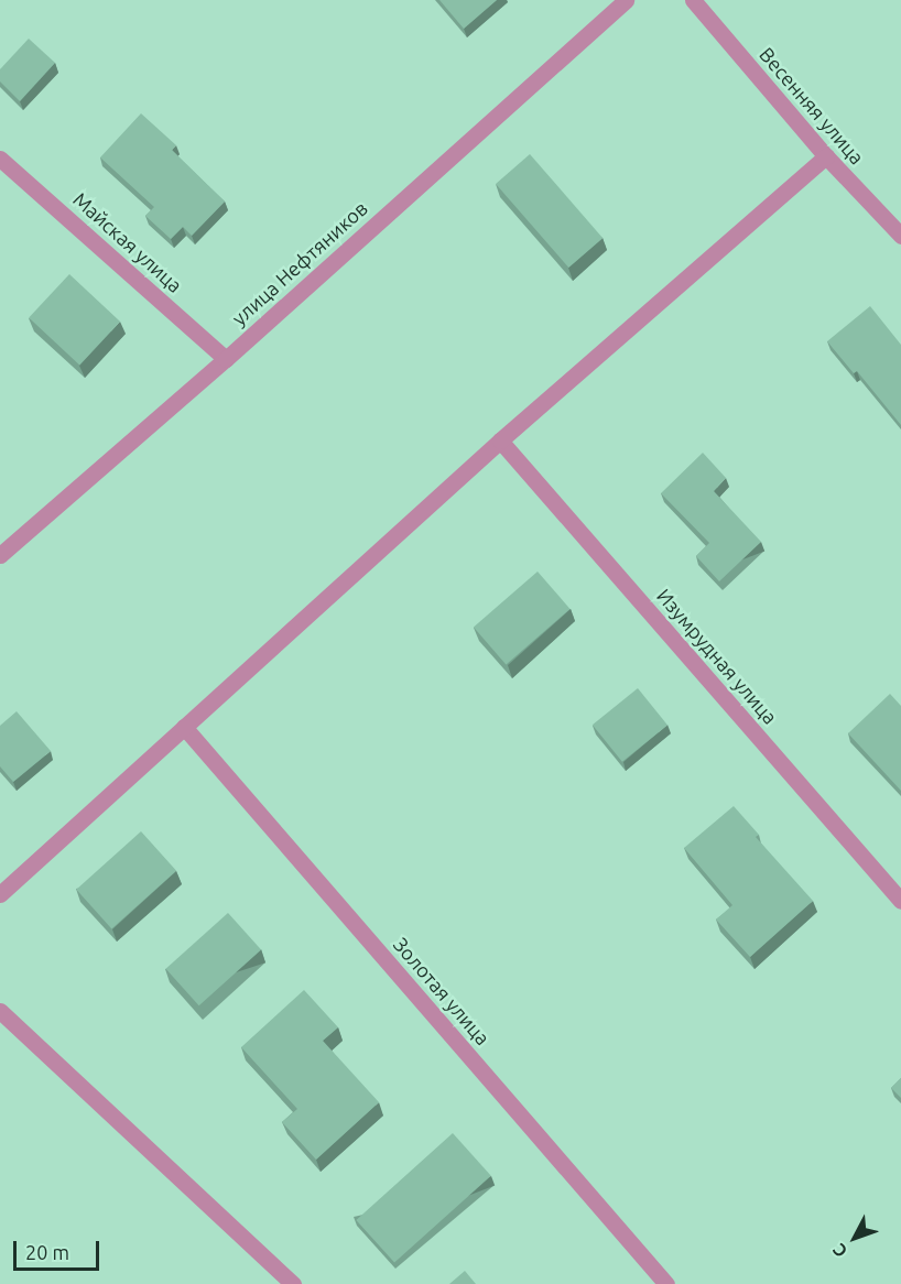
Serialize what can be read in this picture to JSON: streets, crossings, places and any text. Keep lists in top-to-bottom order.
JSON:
{
  "streets": {
    "street": [
      "Весенняя улица",
      "Майская улица",
      "улица Нефтяников",
      "Изумрудная улица",
      "Золотая улица"
    ]
  },
  "crossings": [
    ["Майская улица", "улица Нефтяников"]
  ],
  "scale_bar": "20 m",
  "north": "bottom left"
}
